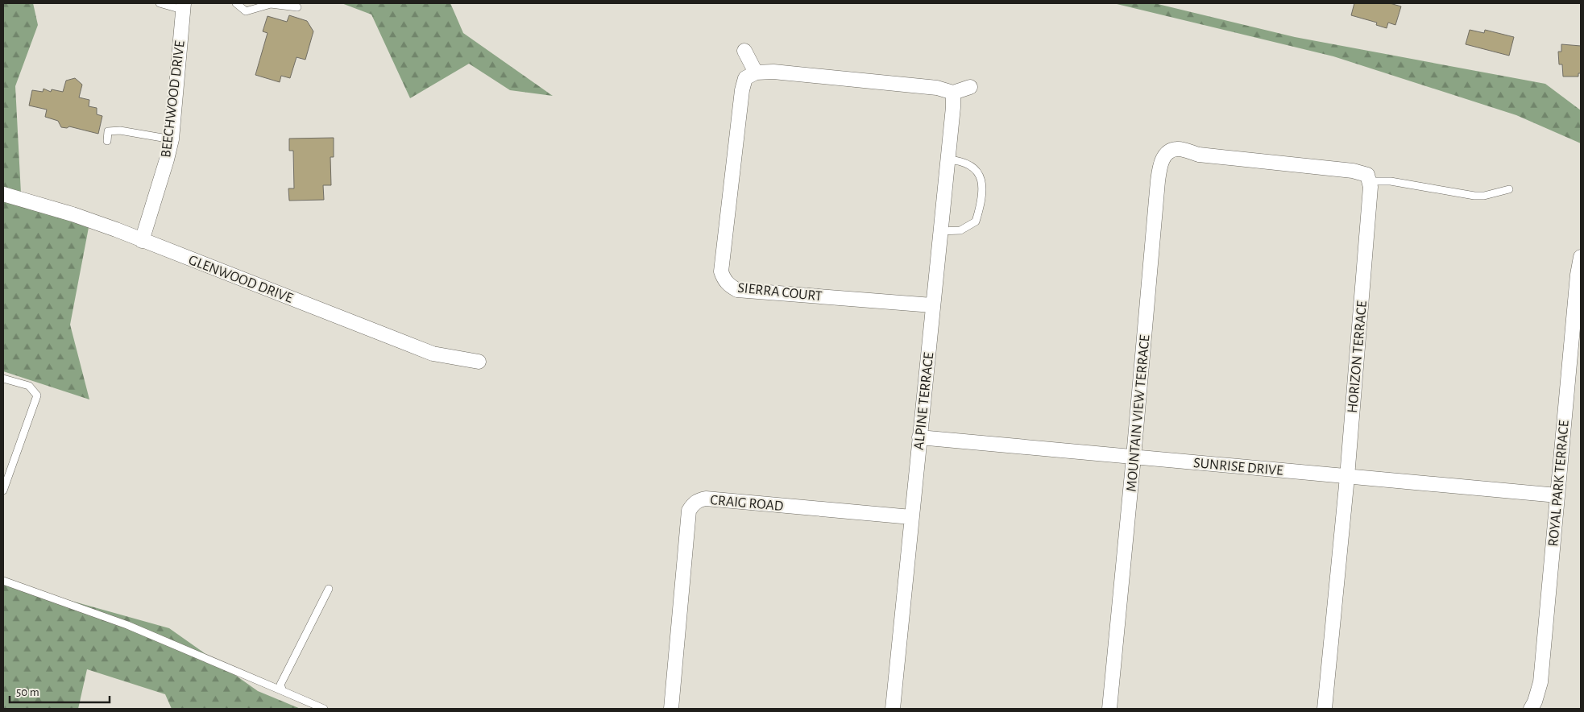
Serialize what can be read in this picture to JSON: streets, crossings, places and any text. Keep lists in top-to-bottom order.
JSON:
{
  "streets": {
    "street": [
      "BEECHWOOD DRIVE",
      "GLENWOOD DRIVE",
      "SIERRA COURT",
      "HORIZON TERRACE",
      "ALPINE TERRACE",
      "MOUNTAIN VIEW TERRACE",
      "SUNRISE DRIVE",
      "ROYAL PARK TERRACE",
      "CRAIG ROAD"
    ]
  },
  "crossings": [
    ["BEECHWOOD DRIVE", "GLENWOOD DRIVE"],
    ["SIERRA COURT", "ALPINE TERRACE"],
    ["HORIZON TERRACE", "MOUNTAIN VIEW TERRACE"],
    ["HORIZON TERRACE", "SUNRISE DRIVE"],
    ["ALPINE TERRACE", "SUNRISE DRIVE"],
    ["ALPINE TERRACE", "CRAIG ROAD"],
    ["MOUNTAIN VIEW TERRACE", "SUNRISE DRIVE"],
    ["SUNRISE DRIVE", "ROYAL PARK TERRACE"]
  ],
  "scale_bar": "50 m"
}
